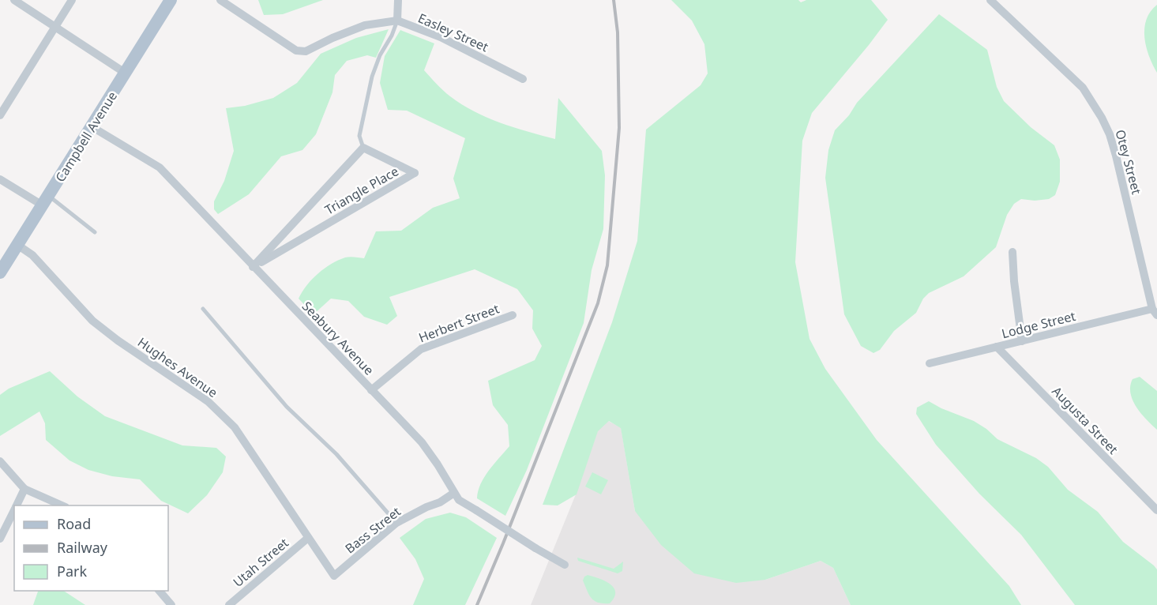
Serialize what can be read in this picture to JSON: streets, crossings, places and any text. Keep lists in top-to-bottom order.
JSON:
{
  "streets": {
    "main road": ["Campbell Avenue"],
    "street": [
      "Easley Street",
      "Otey Street",
      "Triangle Place",
      "Herbert Street",
      "Lodge Street",
      "Seabury Avenue",
      "Hughes Avenue",
      "Augusta Street",
      "Bass Street",
      "Utah Street"
    ]
  },
  "crossings": [
    ["Campbell Avenue", "Seabury Avenue"],
    ["Campbell Avenue", "Hughes Avenue"],
    ["Otey Street", "Lodge Street"],
    ["Triangle Place", "Seabury Avenue"],
    ["Herbert Street", "Seabury Avenue"],
    ["Lodge Street", "Augusta Street"],
    ["Seabury Avenue", "Bass Street"],
    ["Hughes Avenue", "Bass Street"],
    ["Hughes Avenue", "Utah Street"]
  ],
  "legend": ["Road", "Railway", "Park"]
}
